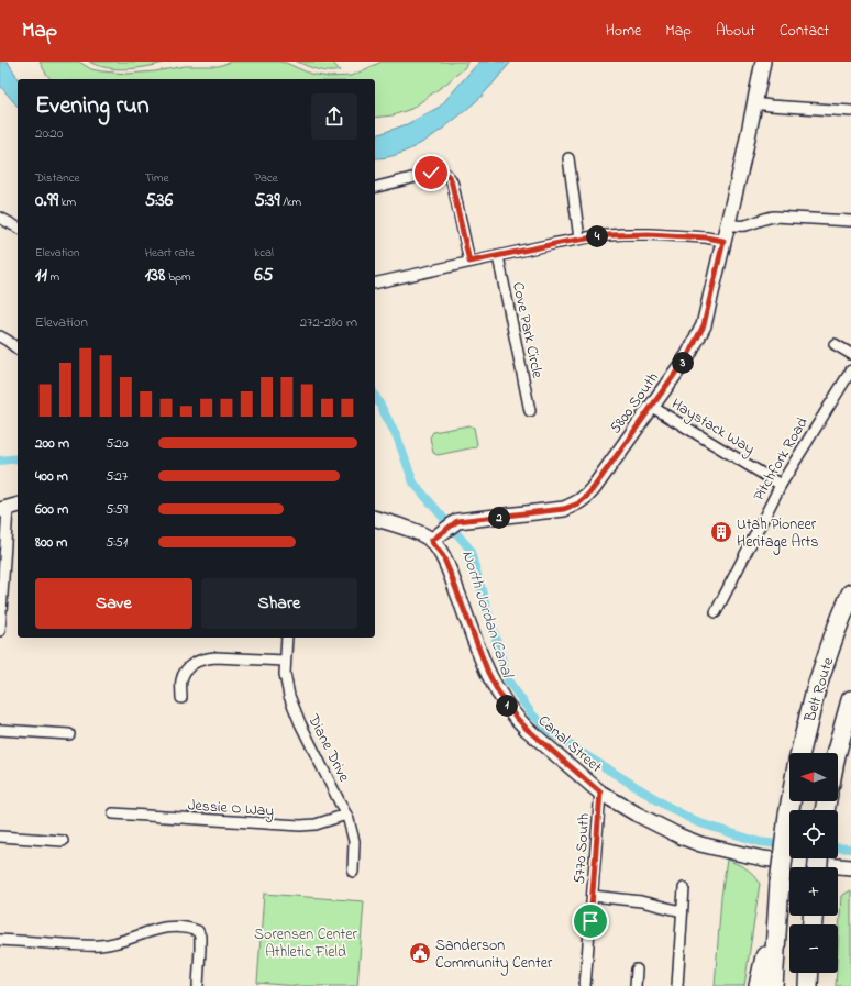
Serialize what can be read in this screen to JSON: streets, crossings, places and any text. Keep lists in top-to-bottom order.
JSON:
{
  "streets": {
    "highway": ["Belt Route"],
    "street": [
      "Cove Park Circle",
      "5800 South",
      "Haystack Way",
      "Pitchfork Road",
      "Canal Street",
      "Diane Drive",
      "Jessie O Way",
      "5770 South"
    ]
  },
  "crossings": [
    ["5800 South", "Haystack Way"],
    ["5800 South", "Canal Street"],
    ["Haystack Way", "Pitchfork Road"],
    ["Canal Street", "5770 South"],
    ["Diane Drive", "Jessie O Way"]
  ],
  "water": ["North Jordan Canal"],
  "parks": ["Sorensen Center Athletic Field"],
  "places": {
    "building": ["Utah Pioneer Heritage Arts"],
    "public building": ["Sanderson Community Center"]
  },
  "north": "left",
  "page": {
    "header": "Map",
    "nav": [
      "Home",
      "Map",
      "About",
      "Contact"
    ],
    "heading": ["Evening run", "20:20"],
    "stats": [
      ["Distance", "0.99 km"],
      ["Time", "5:36"],
      ["Pace", "5:39 /km"],
      ["Elevation", "11 m"],
      ["Heart rate", "138 bpm"],
      ["kcal", "65"]
    ],
    "pins": [
      "4",
      "3",
      "2",
      "1"
    ],
    "chart": ["Elevation", "272–280 m"],
    "list": [
      {
        "name": "200 m",
        "note": "5:20"
      },
      {
        "name": "400 m",
        "note": "5:27"
      },
      {
        "name": "600 m",
        "note": "5:59"
      },
      {
        "name": "800 m",
        "note": "5:51"
      }
    ],
    "buttons": ["Save", "Share"],
    "map_buttons": ["+", "−"]
  }
}
